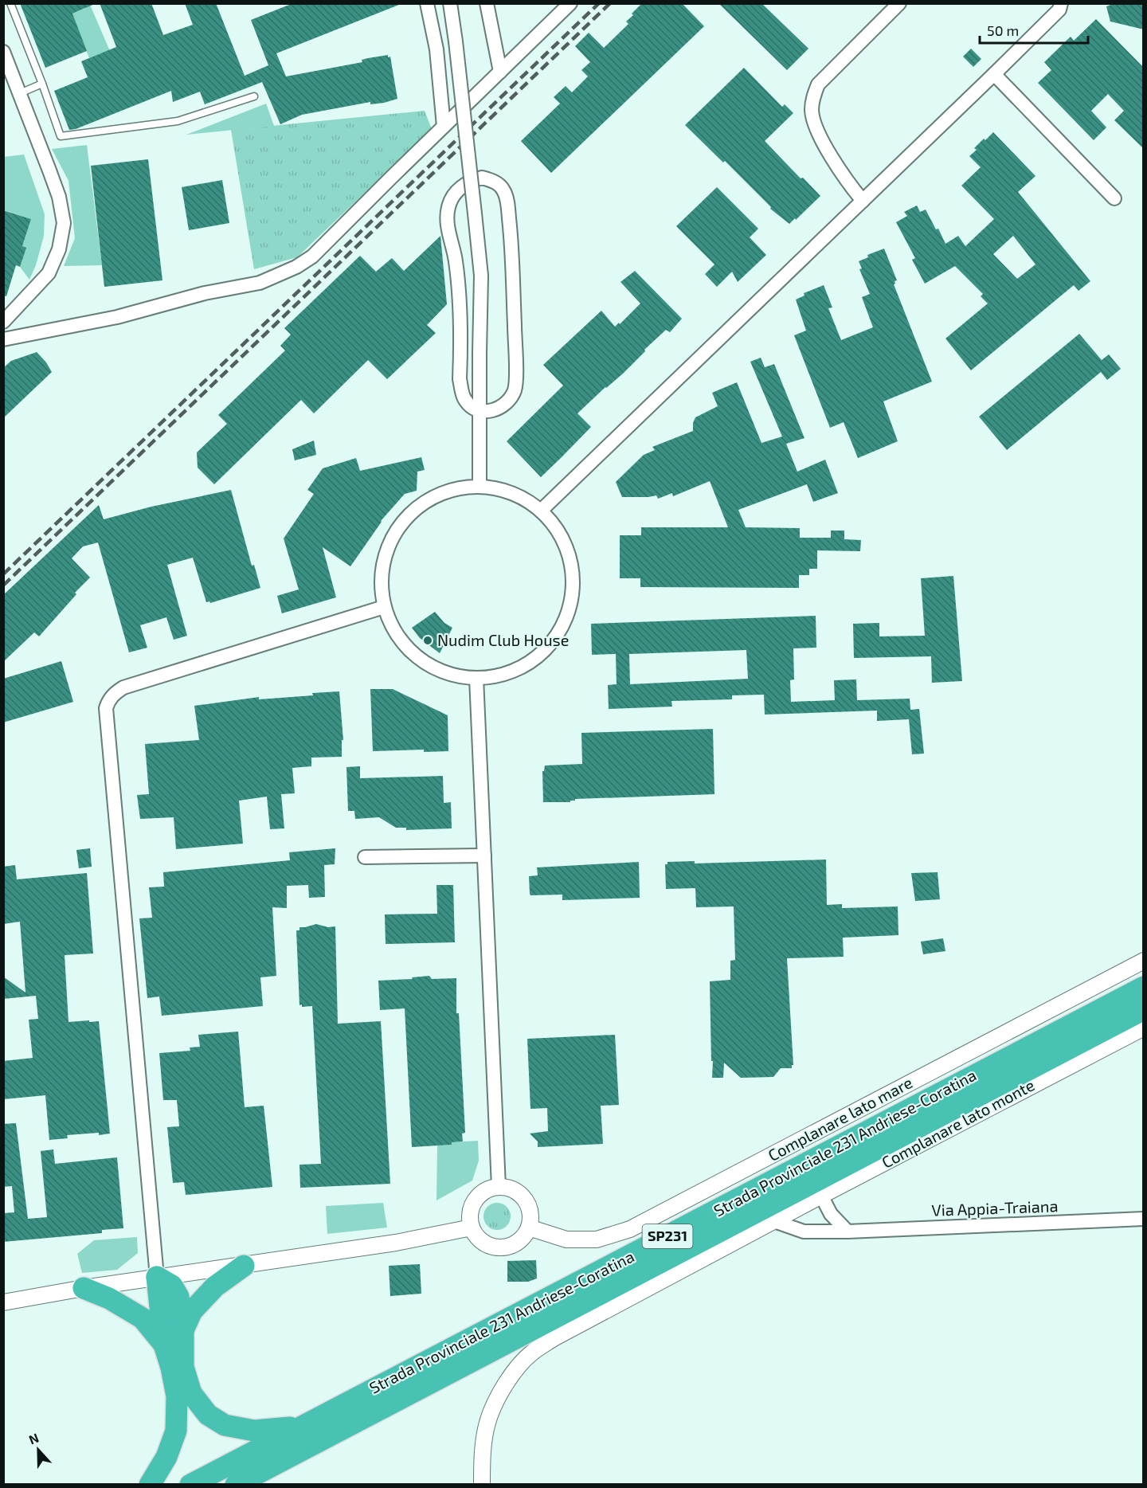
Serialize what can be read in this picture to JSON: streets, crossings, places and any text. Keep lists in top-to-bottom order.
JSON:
{
  "streets": {
    "highway": ["Strada Provinciale 231 Andriese-Coratina", "SP231"],
    "street": ["Complanare lato mare", "Complanare lato monte", "Via Appia-Traiana"]
  },
  "crossings": [
    ["Complanare lato monte", "Via Appia-Traiana"]
  ],
  "places": ["Nudim Club House"],
  "scale_bar": "50 m",
  "north": "top"
}
